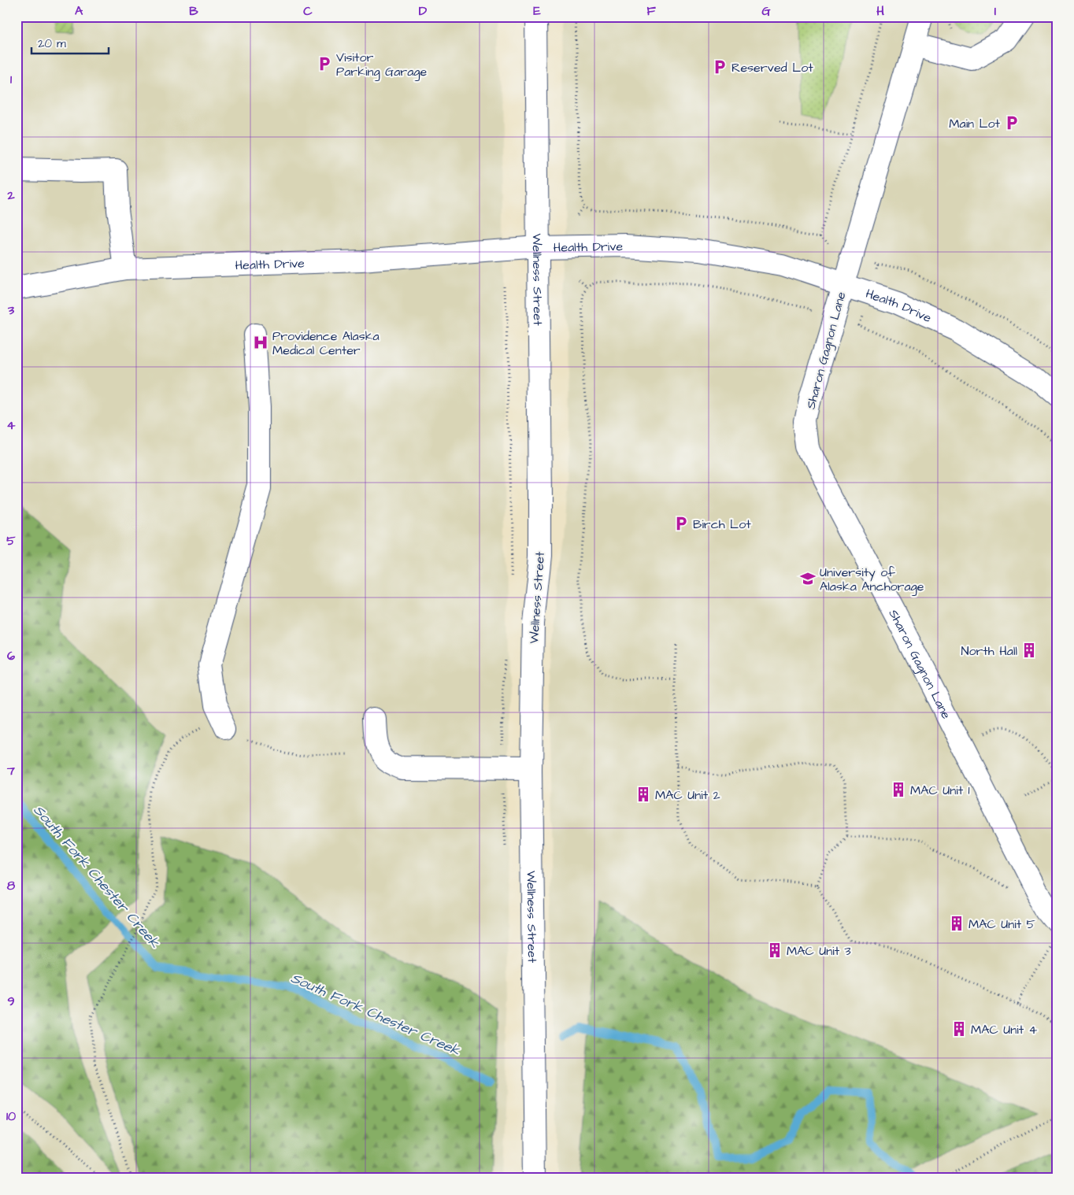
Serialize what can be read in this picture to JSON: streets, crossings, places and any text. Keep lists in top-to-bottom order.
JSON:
{
  "streets": {
    "street": ["Health Drive", "Wellness Street", "Sharon Gagnon Lane"]
  },
  "crossings": [
    ["Health Drive", "Wellness Street"],
    ["Health Drive", "Sharon Gagnon Lane"]
  ],
  "water": ["South Fork Chester Creek"],
  "places": {
    "parking": [
      "Visitor Parking Garage",
      "Reserved Lot",
      "Main Lot",
      "Birch Lot"
    ],
    "hospital": ["Providence Alaska Medical Center"],
    "school or university": ["University of Alaska Anchorage"],
    "building": [
      "North Hall",
      "MAC Unit 1",
      "MAC Unit 2",
      "MAC Unit 5",
      "MAC Unit 3",
      "MAC Unit 4"
    ]
  },
  "scale_bar": "20 m",
  "grid": {
    "columns": [
      "A",
      "B",
      "C",
      "D",
      "E",
      "F",
      "G",
      "H",
      "I"
    ],
    "rows": [
      "1",
      "2",
      "3",
      "4",
      "5",
      "6",
      "7",
      "8",
      "9",
      "10"
    ]
  }
}
